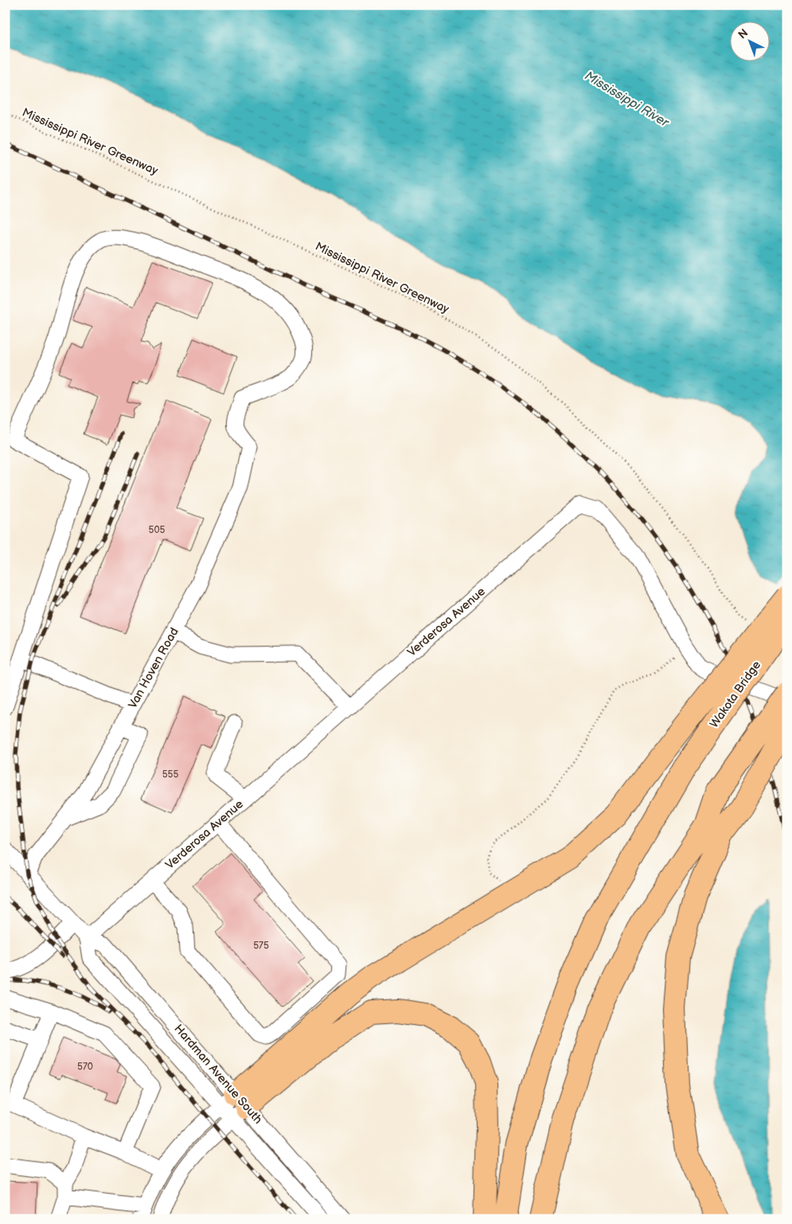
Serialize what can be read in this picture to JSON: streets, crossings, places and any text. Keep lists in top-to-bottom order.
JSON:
{
  "streets": {
    "highway": ["Wakota Bridge"],
    "street": ["Verderosa Avenue", "Van Hoven Road", "Hardman Avenue South"],
    "path": ["Mississippi River Greenway"]
  },
  "crossings": [
    ["Verderosa Avenue", "Hardman Avenue South"],
    ["Van Hoven Road", "Hardman Avenue South"]
  ],
  "water": ["Mississippi River"],
  "house_numbers": [
    "505",
    "555",
    "575",
    "570"
  ],
  "north": "top left"
}
